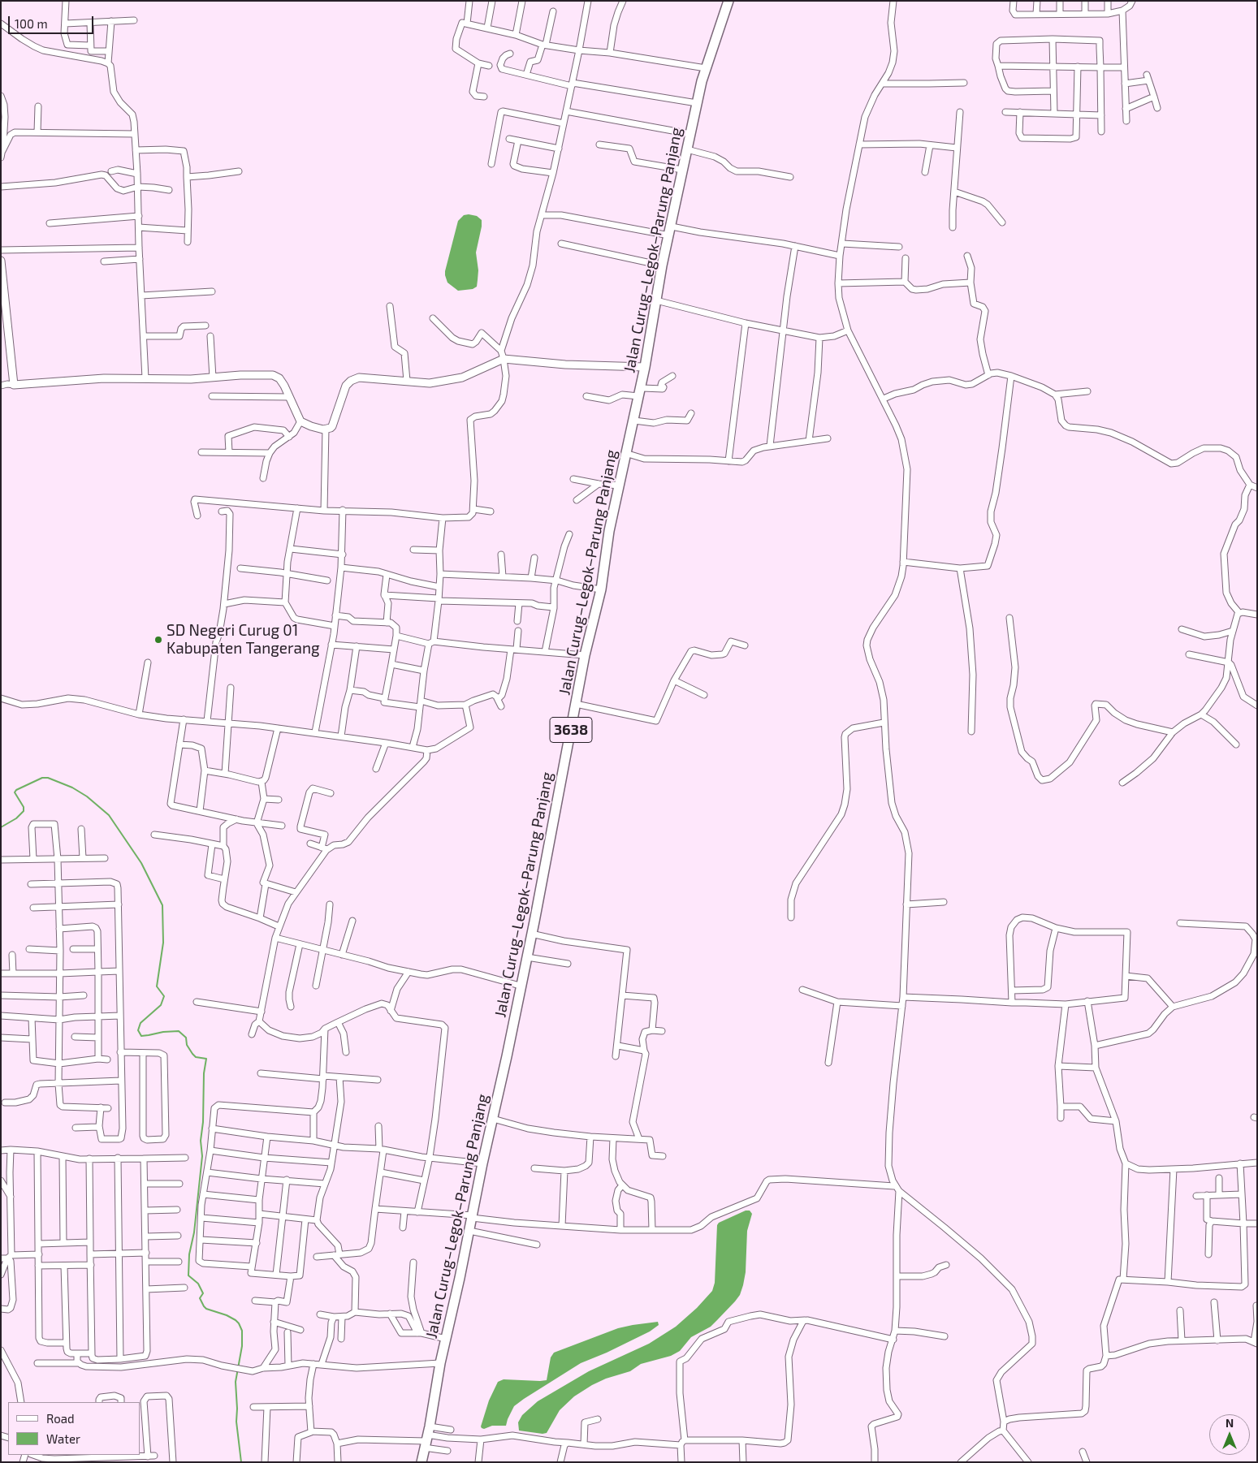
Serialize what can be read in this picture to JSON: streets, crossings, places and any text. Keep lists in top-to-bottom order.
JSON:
{
  "streets": {
    "main road": ["Jalan Curug–Legok–Parung Panjang", "3638"]
  },
  "places": ["SD Negeri Curug 01 Kabupaten Tangerang"],
  "legend": ["Road", "Water"],
  "scale_bar": "100 m",
  "north": "top"
}
